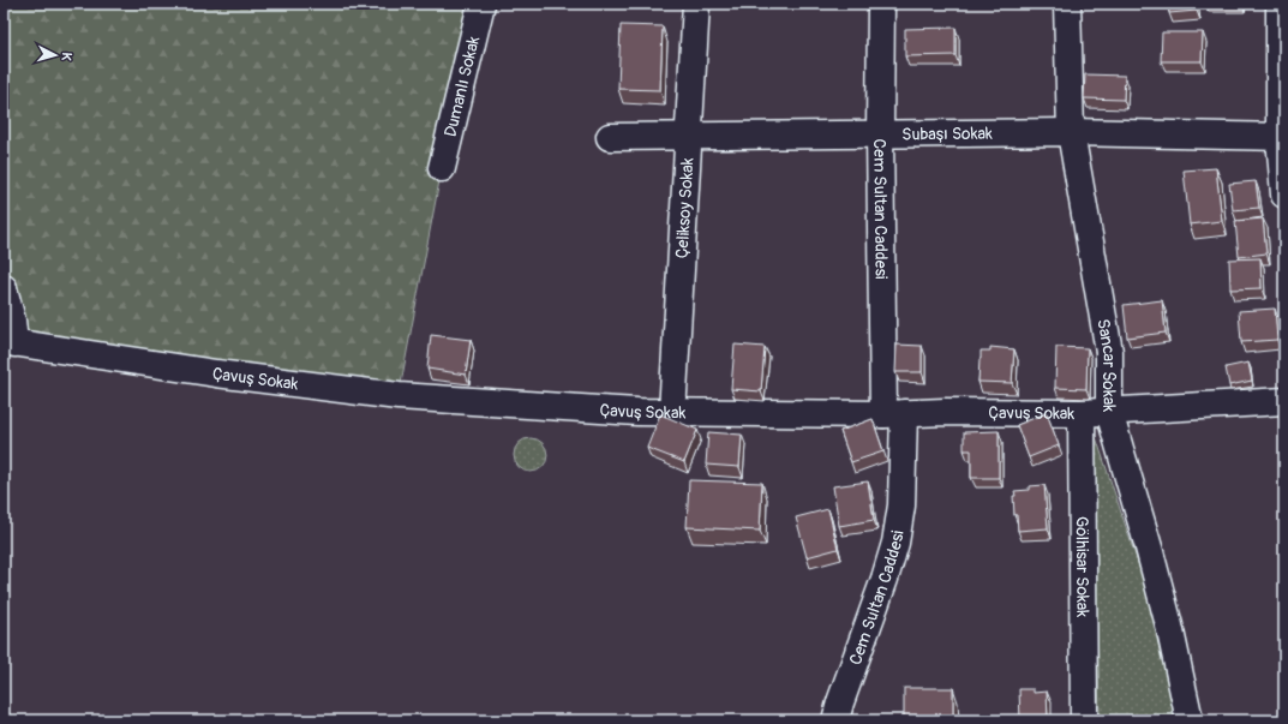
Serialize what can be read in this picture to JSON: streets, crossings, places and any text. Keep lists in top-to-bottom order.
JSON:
{
  "streets": {
    "street": [
      "Dumanlı Sokak",
      "Subaşı Sokak",
      "Çeliksoy Sokak",
      "Cem Sultan Caddesi",
      "Sancar Sokak",
      "Çavuş Sokak",
      "Gölhisar Sokak"
    ]
  },
  "crossings": [
    ["Subaşı Sokak", "Çeliksoy Sokak"],
    ["Subaşı Sokak", "Cem Sultan Caddesi"],
    ["Subaşı Sokak", "Sancar Sokak"],
    ["Çeliksoy Sokak", "Çavuş Sokak"],
    ["Cem Sultan Caddesi", "Çavuş Sokak"],
    ["Sancar Sokak", "Çavuş Sokak"],
    ["Çavuş Sokak", "Gölhisar Sokak"]
  ],
  "north": "right"
}
